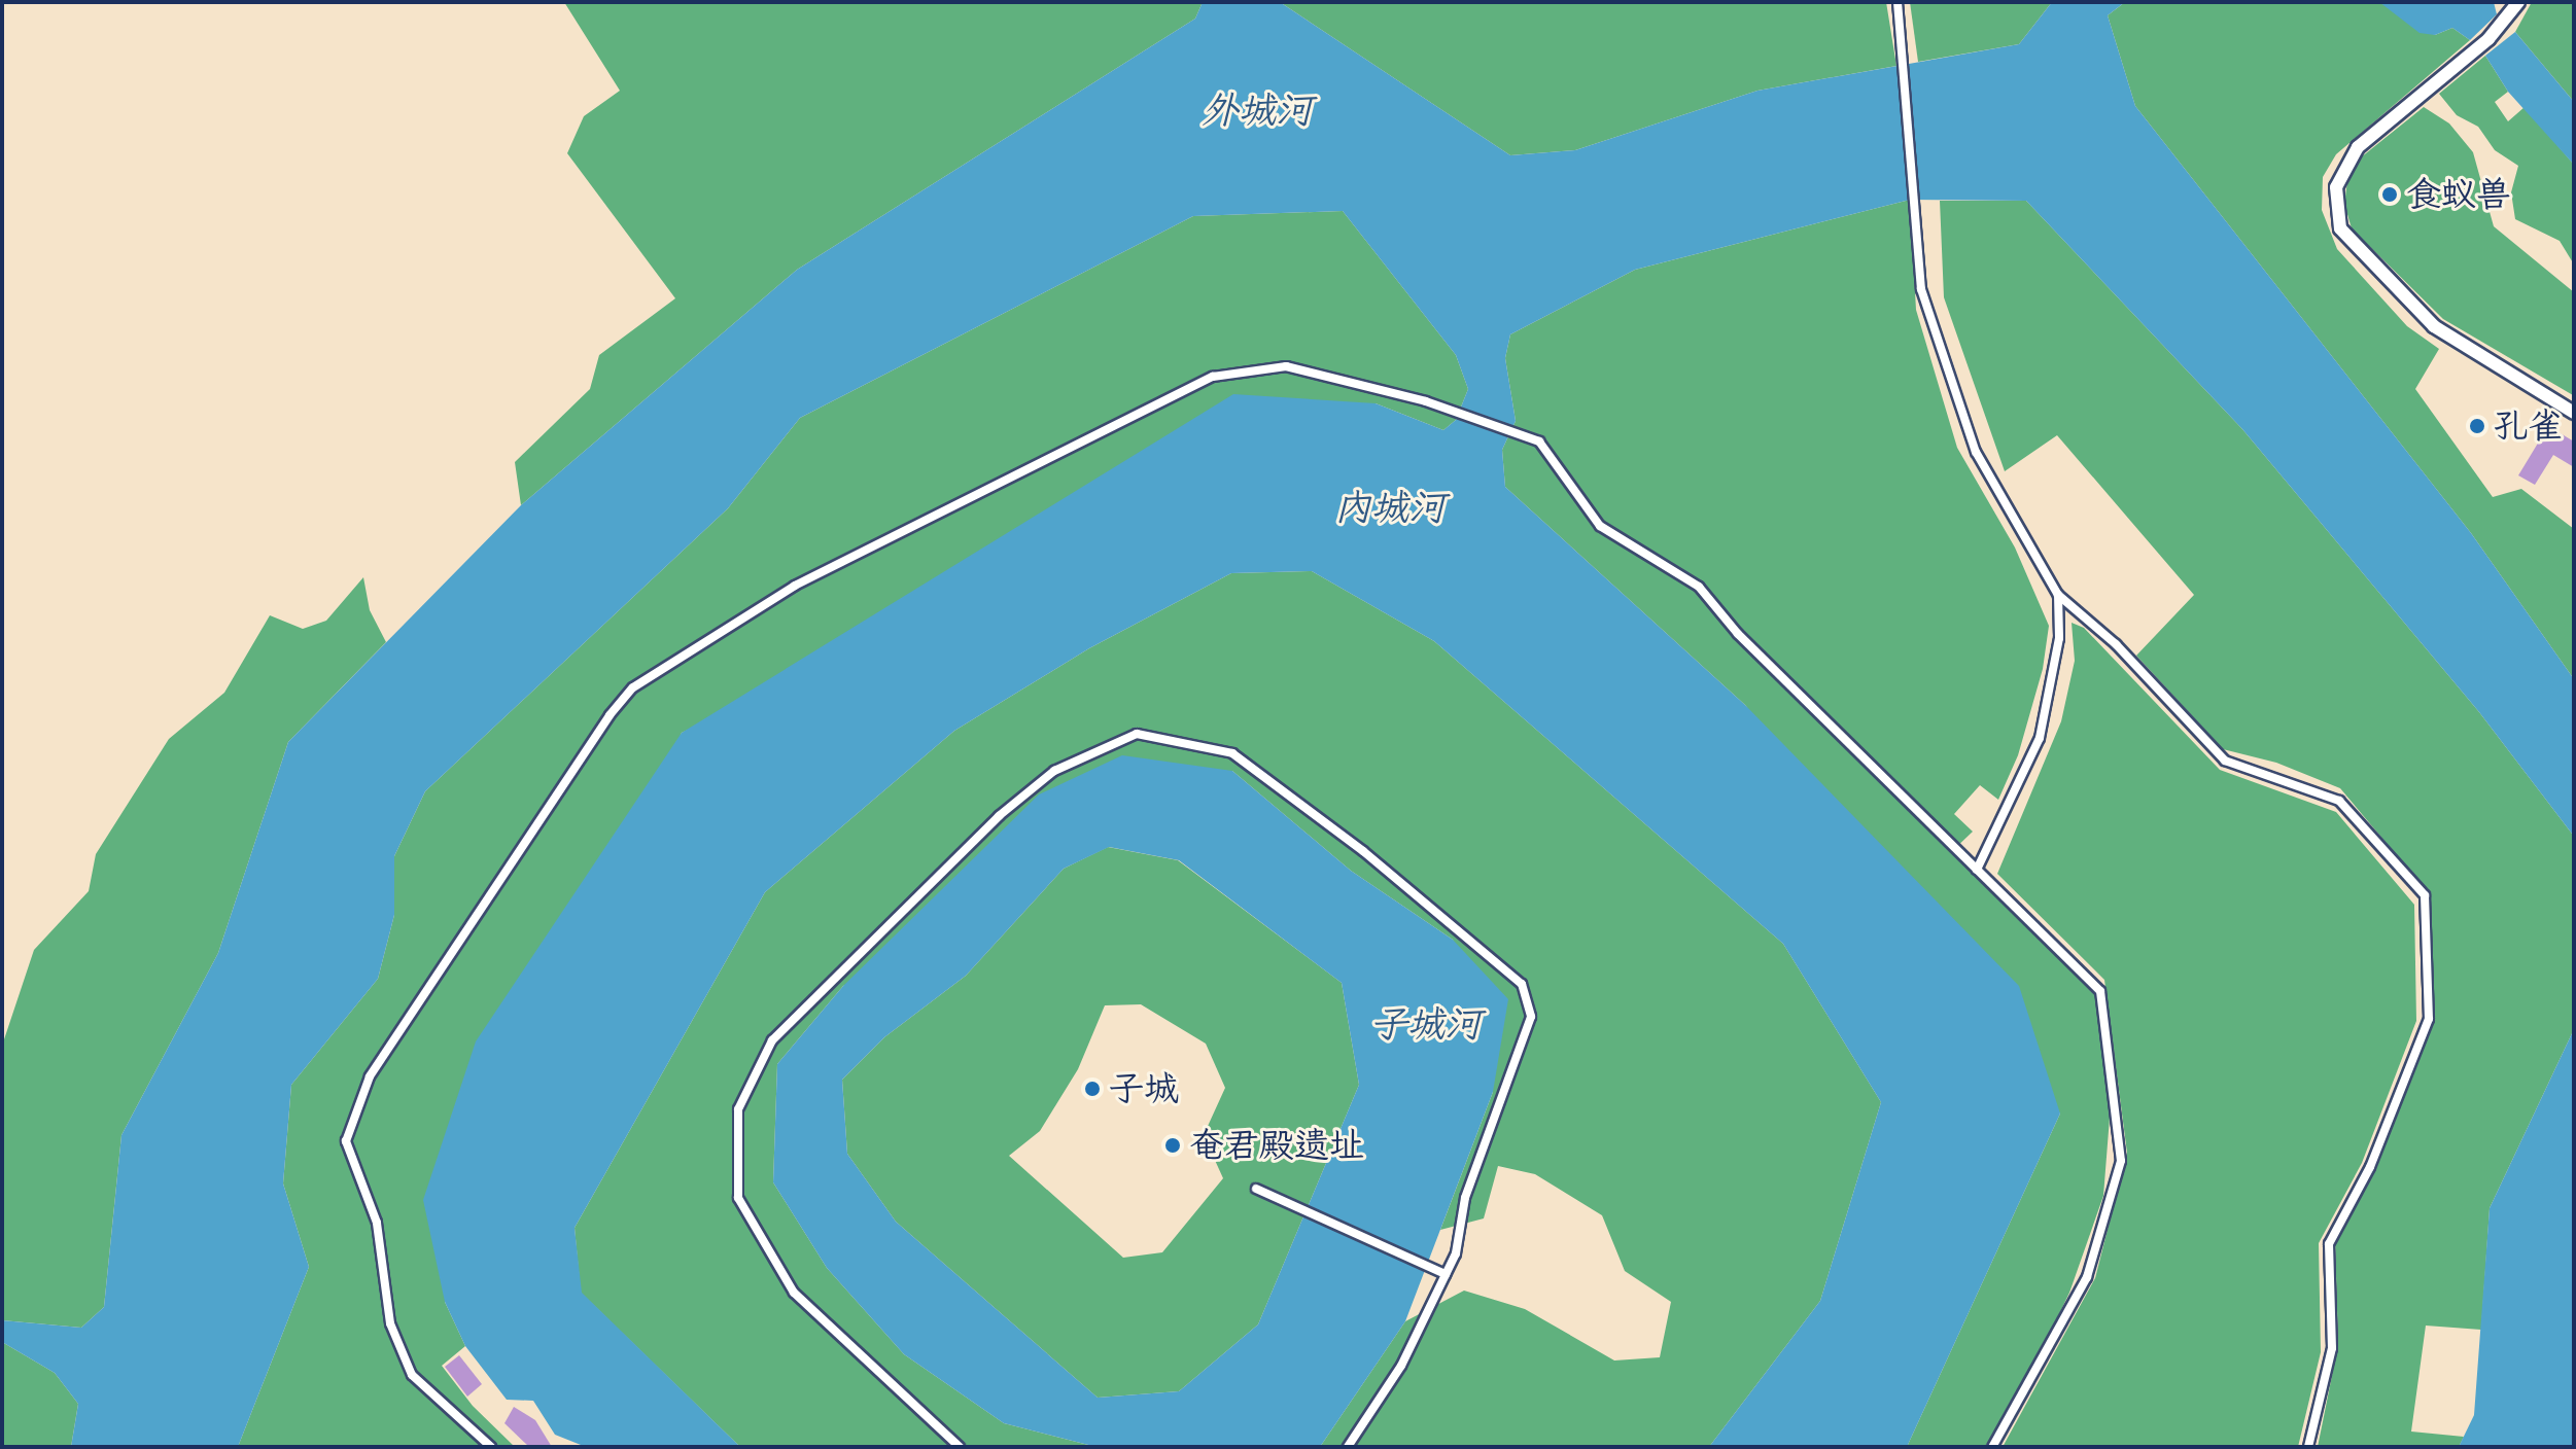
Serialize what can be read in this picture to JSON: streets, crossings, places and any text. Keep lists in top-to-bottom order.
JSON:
{
  "water": ["外城河", "内城河", "子城河"],
  "places": [
    "食蚁兽",
    "孔雀",
    "子城",
    "奄君殿遗址"
  ]
}
